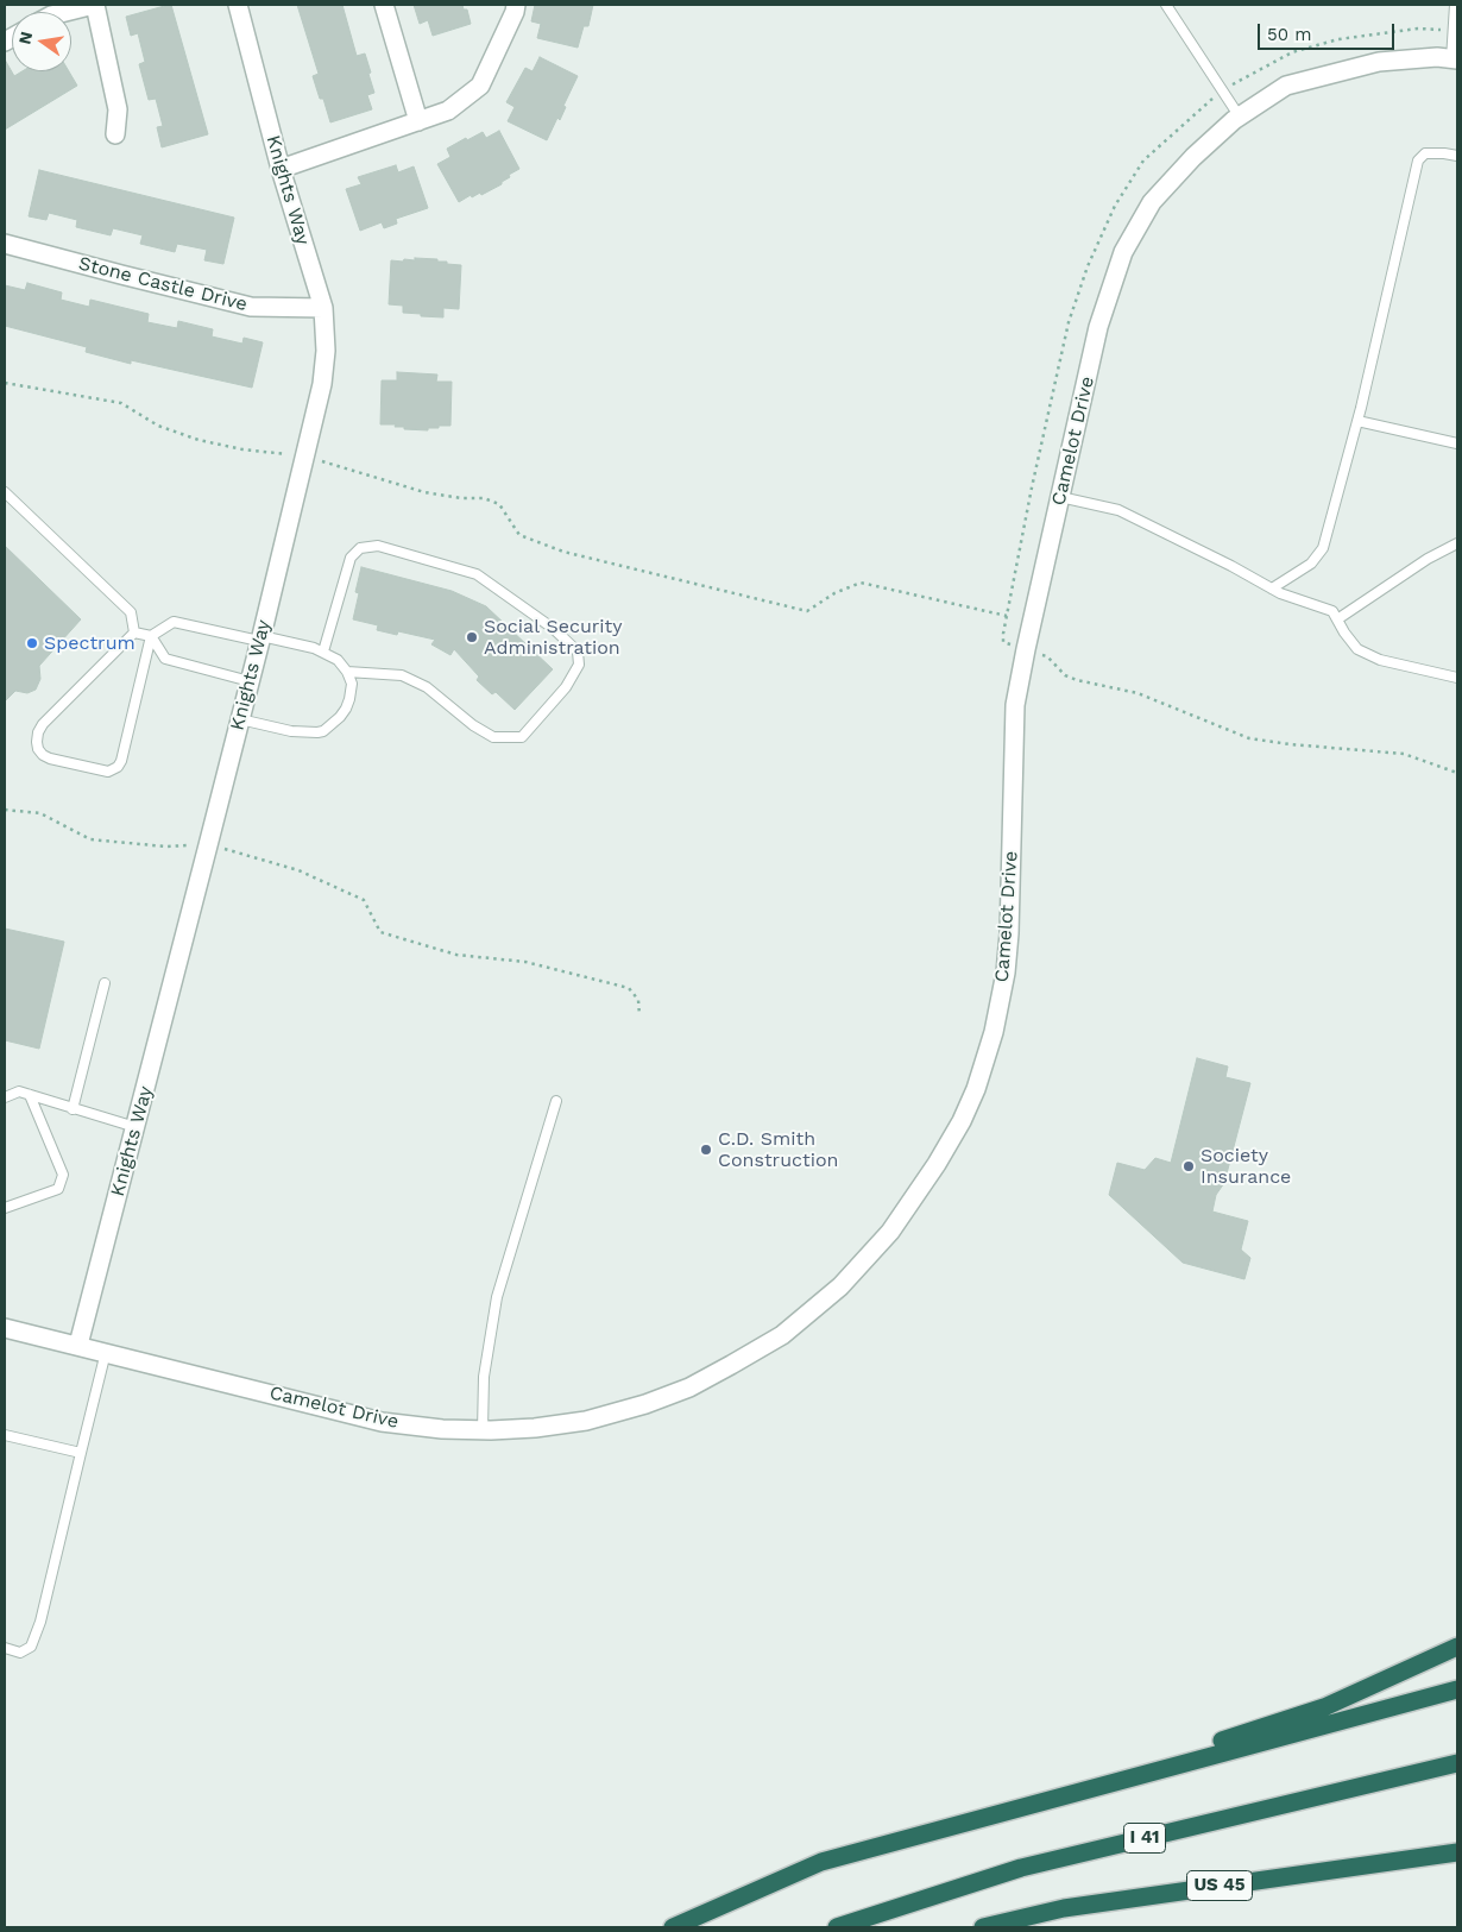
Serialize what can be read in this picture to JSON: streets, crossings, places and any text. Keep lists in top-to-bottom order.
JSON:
{
  "streets": {
    "highway": ["I 41", "US 45"],
    "street": ["Knights Way", "Stone Castle Drive", "Camelot Drive"]
  },
  "crossings": [
    ["Knights Way", "Stone Castle Drive"],
    ["Knights Way", "Camelot Drive"]
  ],
  "places": [
    "Social Security Administration",
    "Spectrum",
    "C.D. Smith Construction",
    "Society Insurance"
  ],
  "scale_bar": "50 m",
  "north": "left"
}
